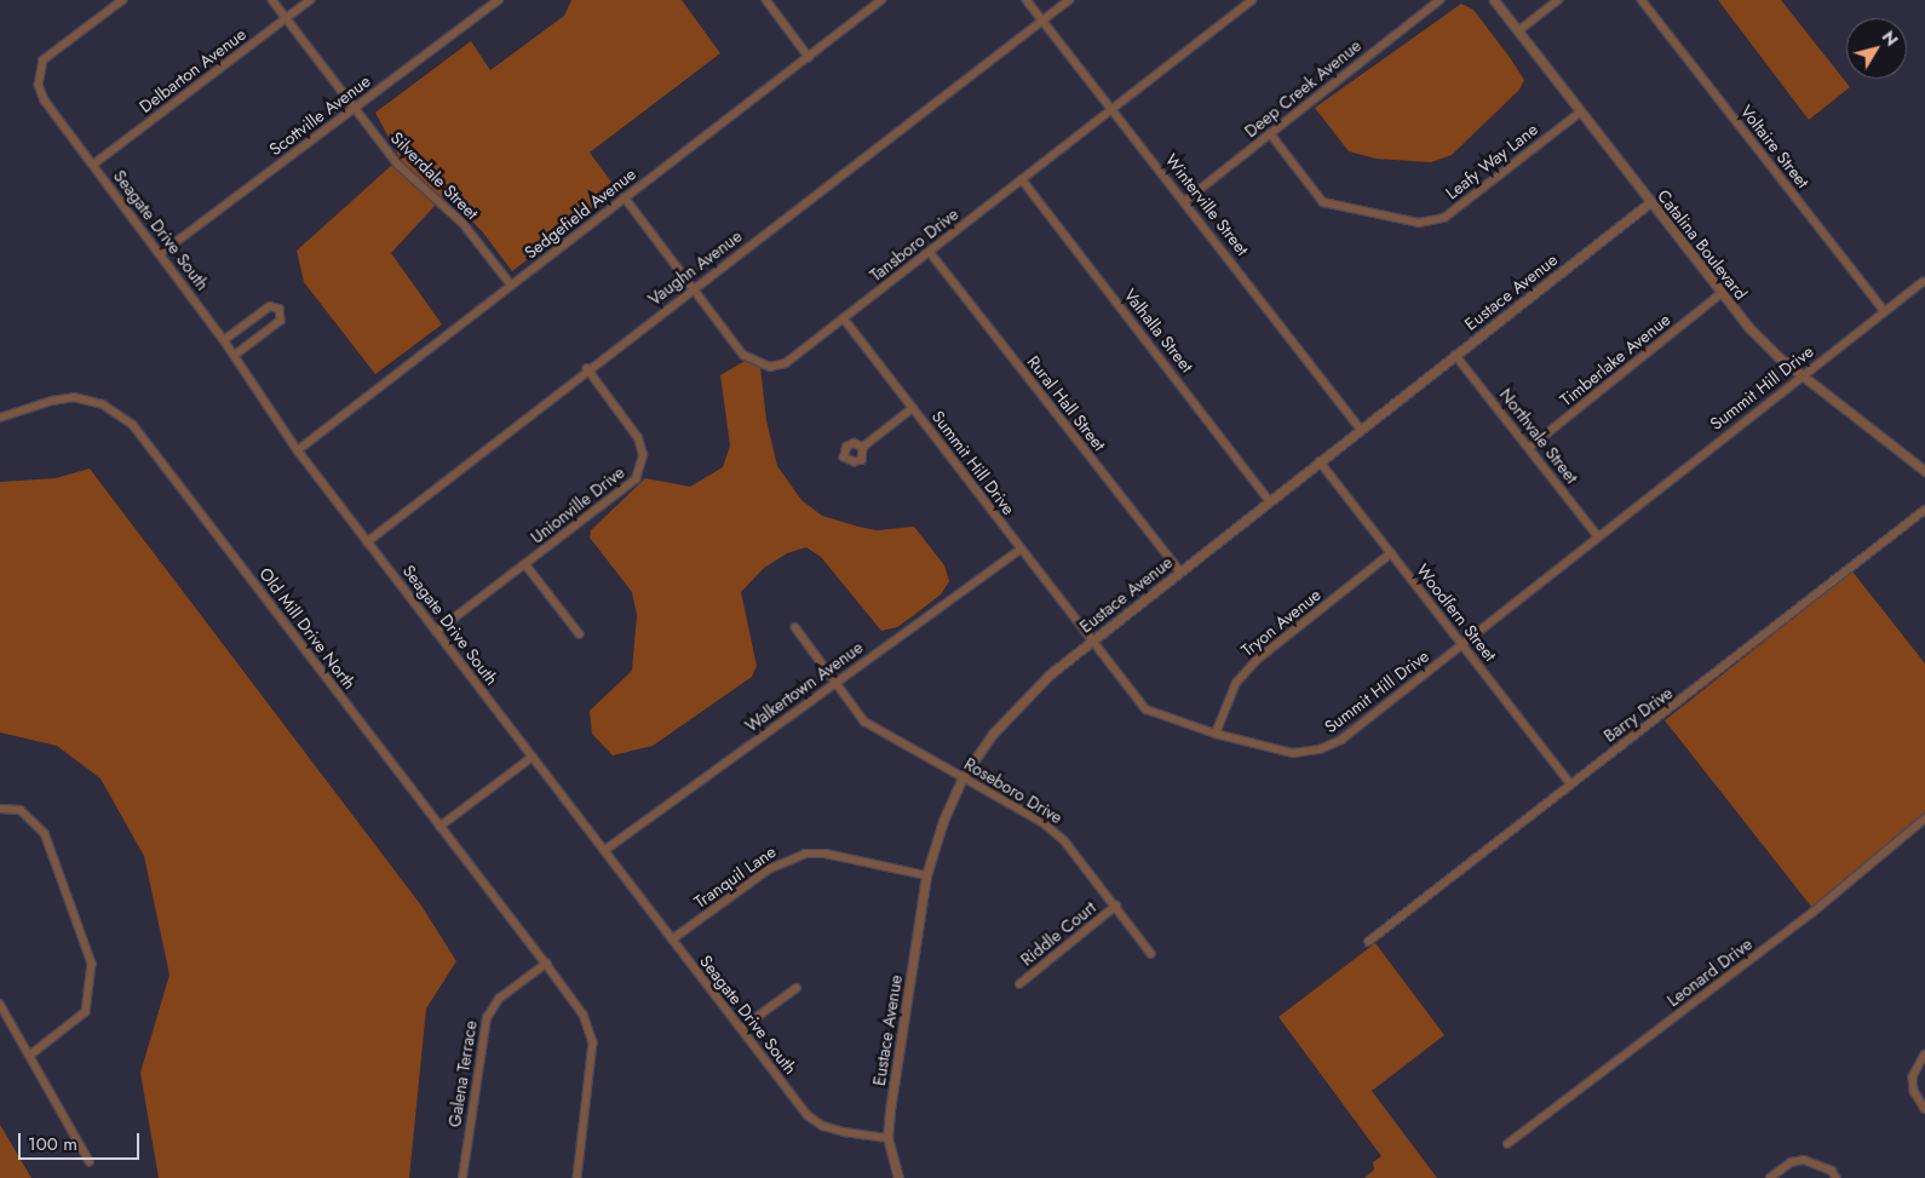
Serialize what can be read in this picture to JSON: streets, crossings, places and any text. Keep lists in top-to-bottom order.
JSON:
{
  "streets": {
    "street": [
      "Delbarton Avenue",
      "Deep Creek Avenue",
      "Scottville Avenue",
      "Voltaire Street",
      "Leafy Way Lane",
      "Silverdale Street",
      "Winterville Street",
      "Sedgefield Avenue",
      "Seagate Drive South",
      "Tansboro Drive",
      "Catalina Boulevard",
      "Vaughn Avenue",
      "Eustace Avenue",
      "Valhalla Street",
      "Timberlake Avenue",
      "Summit Hill Drive",
      "Rural Hall Street",
      "Northvale Street",
      "Unionville Drive",
      "Woodfern Street",
      "Tryon Avenue",
      "Old Mill Drive North",
      "Walkertown Avenue",
      "Barry Drive",
      "Roseboro Drive",
      "Tranquil Lane",
      "Riddle Court",
      "Leonard Drive",
      "Galena Terrace"
    ]
  },
  "crossings": [
    ["Delbarton Avenue", "Silverdale Street"],
    ["Delbarton Avenue", "Seagate Drive South"],
    ["Deep Creek Avenue", "Leafy Way Lane"],
    ["Deep Creek Avenue", "Winterville Street"],
    ["Scottville Avenue", "Silverdale Street"],
    ["Scottville Avenue", "Seagate Drive South"],
    ["Voltaire Street", "Summit Hill Drive"],
    ["Leafy Way Lane", "Catalina Boulevard"],
    ["Silverdale Street", "Sedgefield Avenue"],
    ["Winterville Street", "Tansboro Drive"],
    ["Winterville Street", "Vaughn Avenue"],
    ["Winterville Street", "Eustace Avenue"],
    ["Sedgefield Avenue", "Seagate Drive South"],
    ["Sedgefield Avenue", "Tansboro Drive"],
    ["Seagate Drive South", "Vaughn Avenue"],
    ["Seagate Drive South", "Eustace Avenue"],
    ["Seagate Drive South", "Unionville Drive"],
    ["Seagate Drive South", "Walkertown Avenue"],
    ["Seagate Drive South", "Tranquil Lane"],
    ["Tansboro Drive", "Vaughn Avenue"],
    ["Tansboro Drive", "Valhalla Street"],
    ["Tansboro Drive", "Summit Hill Drive"],
    ["Tansboro Drive", "Rural Hall Street"],
    ["Catalina Boulevard", "Eustace Avenue"],
    ["Catalina Boulevard", "Timberlake Avenue"],
    ["Catalina Boulevard", "Summit Hill Drive"],
    ["Vaughn Avenue", "Unionville Drive"],
    ["Eustace Avenue", "Valhalla Street"],
    ["Eustace Avenue", "Summit Hill Drive"],
    ["Eustace Avenue", "Rural Hall Street"],
    ["Eustace Avenue", "Northvale Street"],
    ["Eustace Avenue", "Woodfern Street"],
    ["Eustace Avenue", "Roseboro Drive"],
    ["Eustace Avenue", "Tranquil Lane"],
    ["Timberlake Avenue", "Northvale Street"],
    ["Summit Hill Drive", "Northvale Street"],
    ["Summit Hill Drive", "Woodfern Street"],
    ["Summit Hill Drive", "Tryon Avenue"],
    ["Summit Hill Drive", "Walkertown Avenue"],
    ["Woodfern Street", "Tryon Avenue"],
    ["Woodfern Street", "Barry Drive"],
    ["Old Mill Drive North", "Galena Terrace"],
    ["Walkertown Avenue", "Roseboro Drive"],
    ["Roseboro Drive", "Riddle Court"]
  ],
  "scale_bar": "100 m",
  "north": "top right"
}
